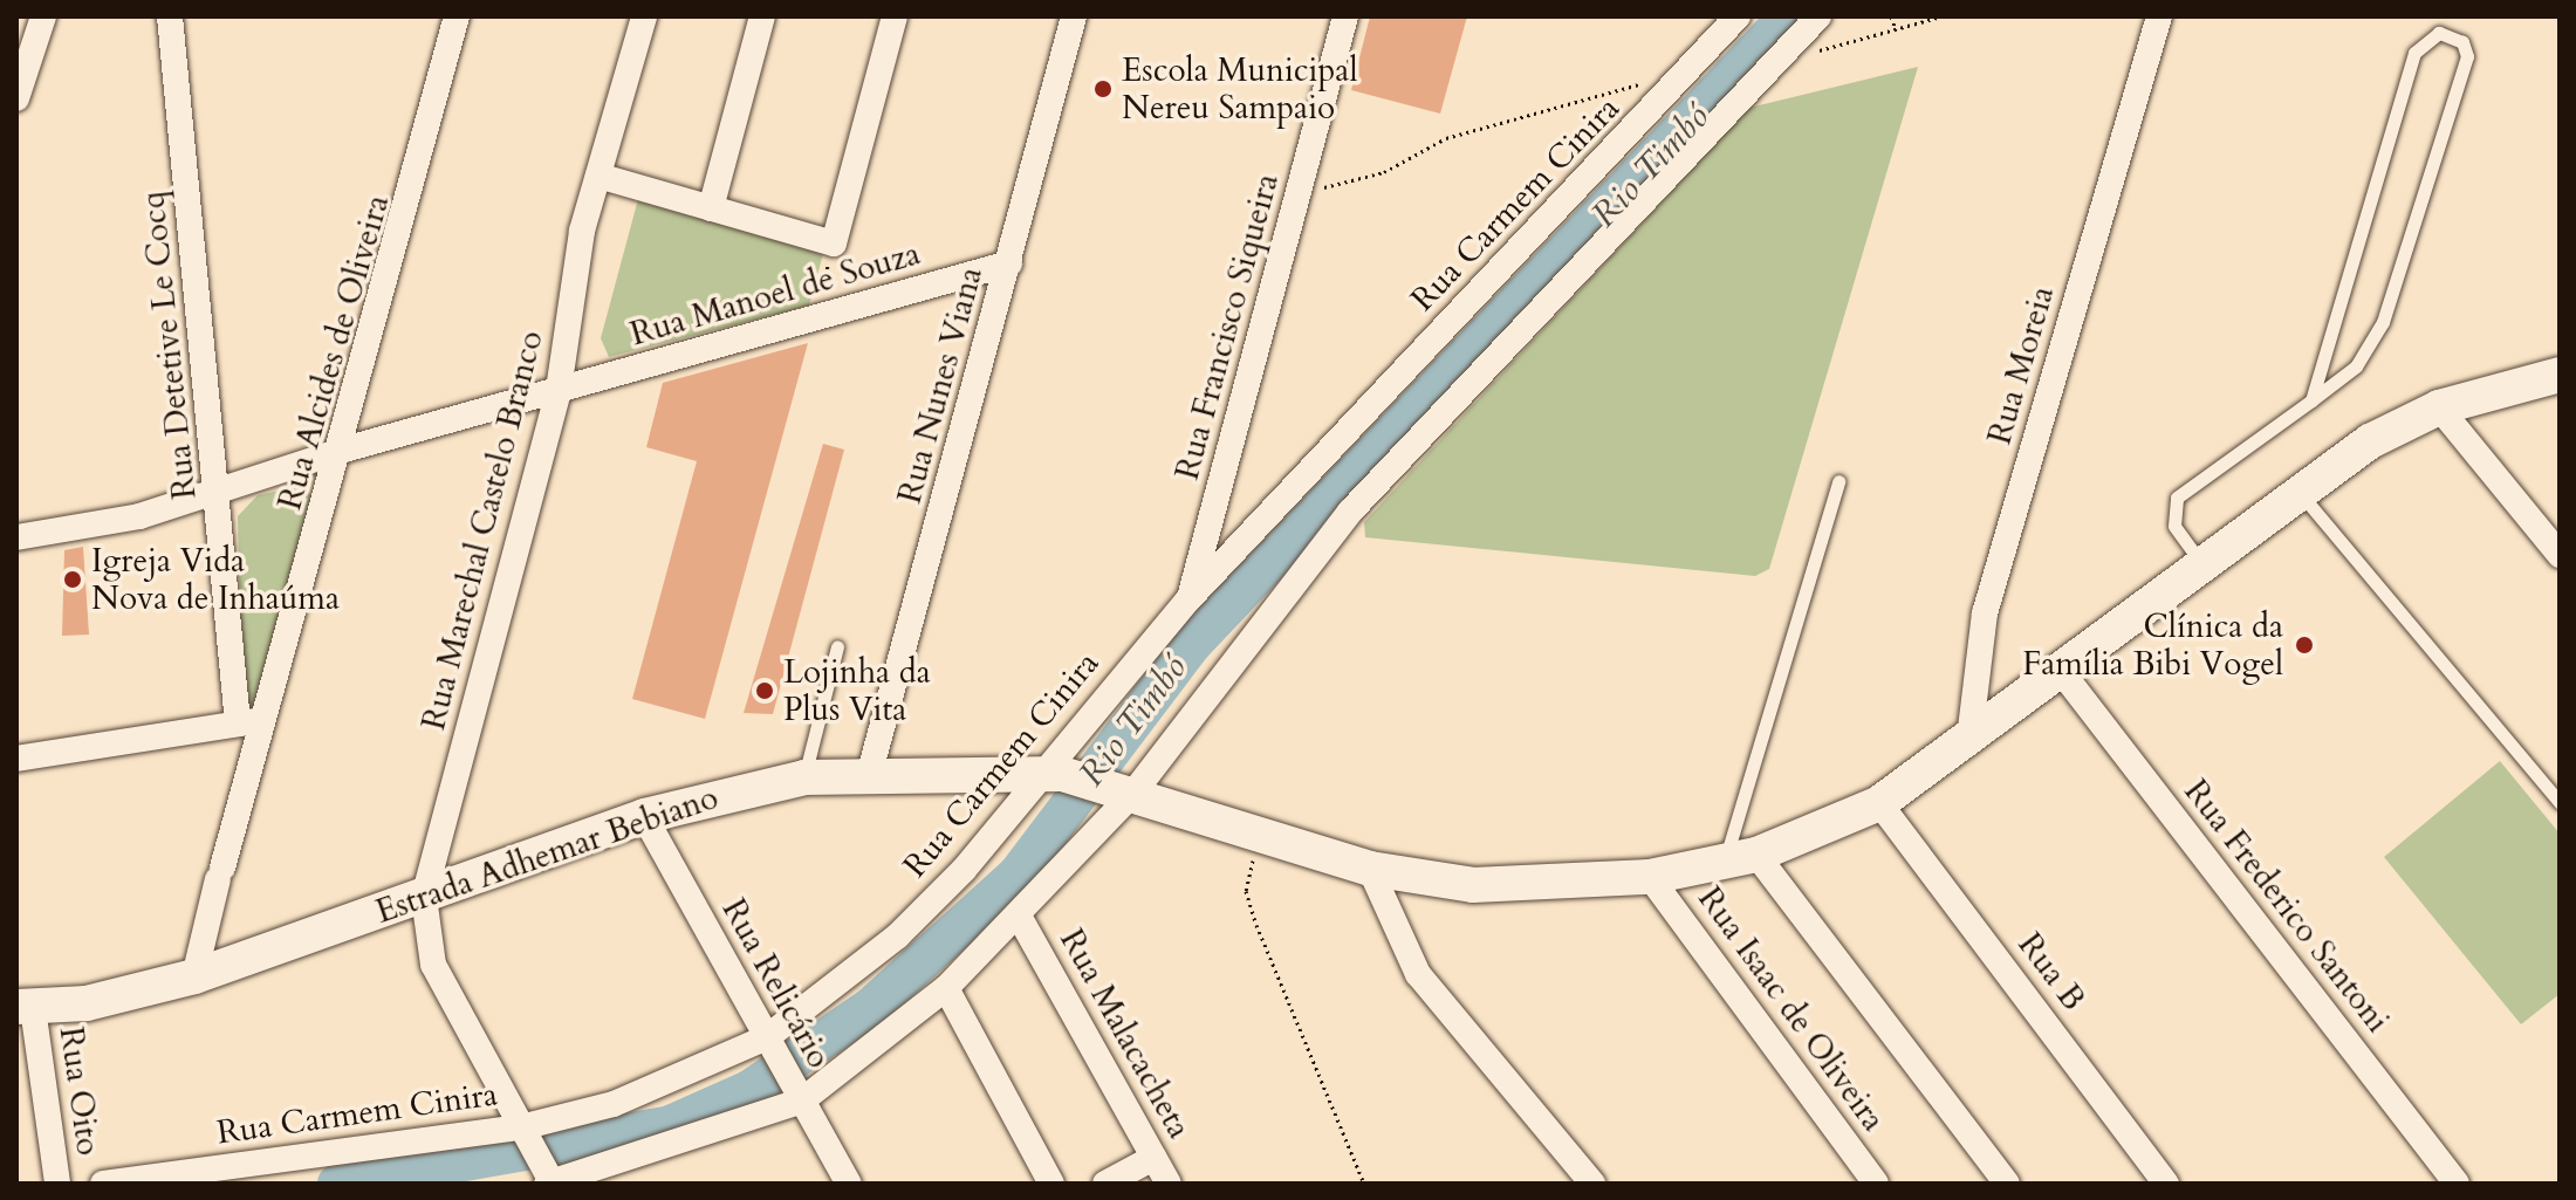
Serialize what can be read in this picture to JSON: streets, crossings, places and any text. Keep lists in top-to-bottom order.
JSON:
{
  "streets": {
    "main road": ["Estrada Adhemar Bebiano"],
    "street": [
      "Rua Carmem Cinira",
      "Rua Manoel de Souza",
      "Rua Francisco Siqueira",
      "Rua Detetive Le Cocq",
      "Rua Alcides de Oliveira",
      "Rua Moreia",
      "Rua Nunes Viana",
      "Rua Marechal Castelo Branco",
      "Rua Frederico Santoni",
      "Rua B",
      "Rua Relicário",
      "Rua Isaac de Oliveira",
      "Rua Malacacheta",
      "Rua Oito"
    ]
  },
  "crossings": [
    ["Rua Carmem Cinira", "Rua Francisco Siqueira"],
    ["Rua Carmem Cinira", "Estrada Adhemar Bebiano"],
    ["Rua Carmem Cinira", "Rua Relicário"],
    ["Rua Manoel de Souza", "Rua Detetive Le Cocq"],
    ["Rua Manoel de Souza", "Rua Alcides de Oliveira"],
    ["Rua Manoel de Souza", "Rua Nunes Viana"],
    ["Rua Manoel de Souza", "Rua Marechal Castelo Branco"],
    ["Rua Alcides de Oliveira", "Estrada Adhemar Bebiano"],
    ["Rua Moreia", "Estrada Adhemar Bebiano"],
    ["Rua Nunes Viana", "Estrada Adhemar Bebiano"],
    ["Rua Marechal Castelo Branco", "Estrada Adhemar Bebiano"],
    ["Estrada Adhemar Bebiano", "Rua Frederico Santoni"],
    ["Estrada Adhemar Bebiano", "Rua B"],
    ["Estrada Adhemar Bebiano", "Rua Relicário"],
    ["Estrada Adhemar Bebiano", "Rua Isaac de Oliveira"],
    ["Estrada Adhemar Bebiano", "Rua Oito"]
  ],
  "water": ["Rio Timbó"],
  "places": [
    "Escola Municipal Nereu Sampaio",
    "Igreja Vida Nova de Inhaúma",
    "Clínica da Família Bibi Vogel",
    "Lojinha da Plus Vita"
  ]
}
